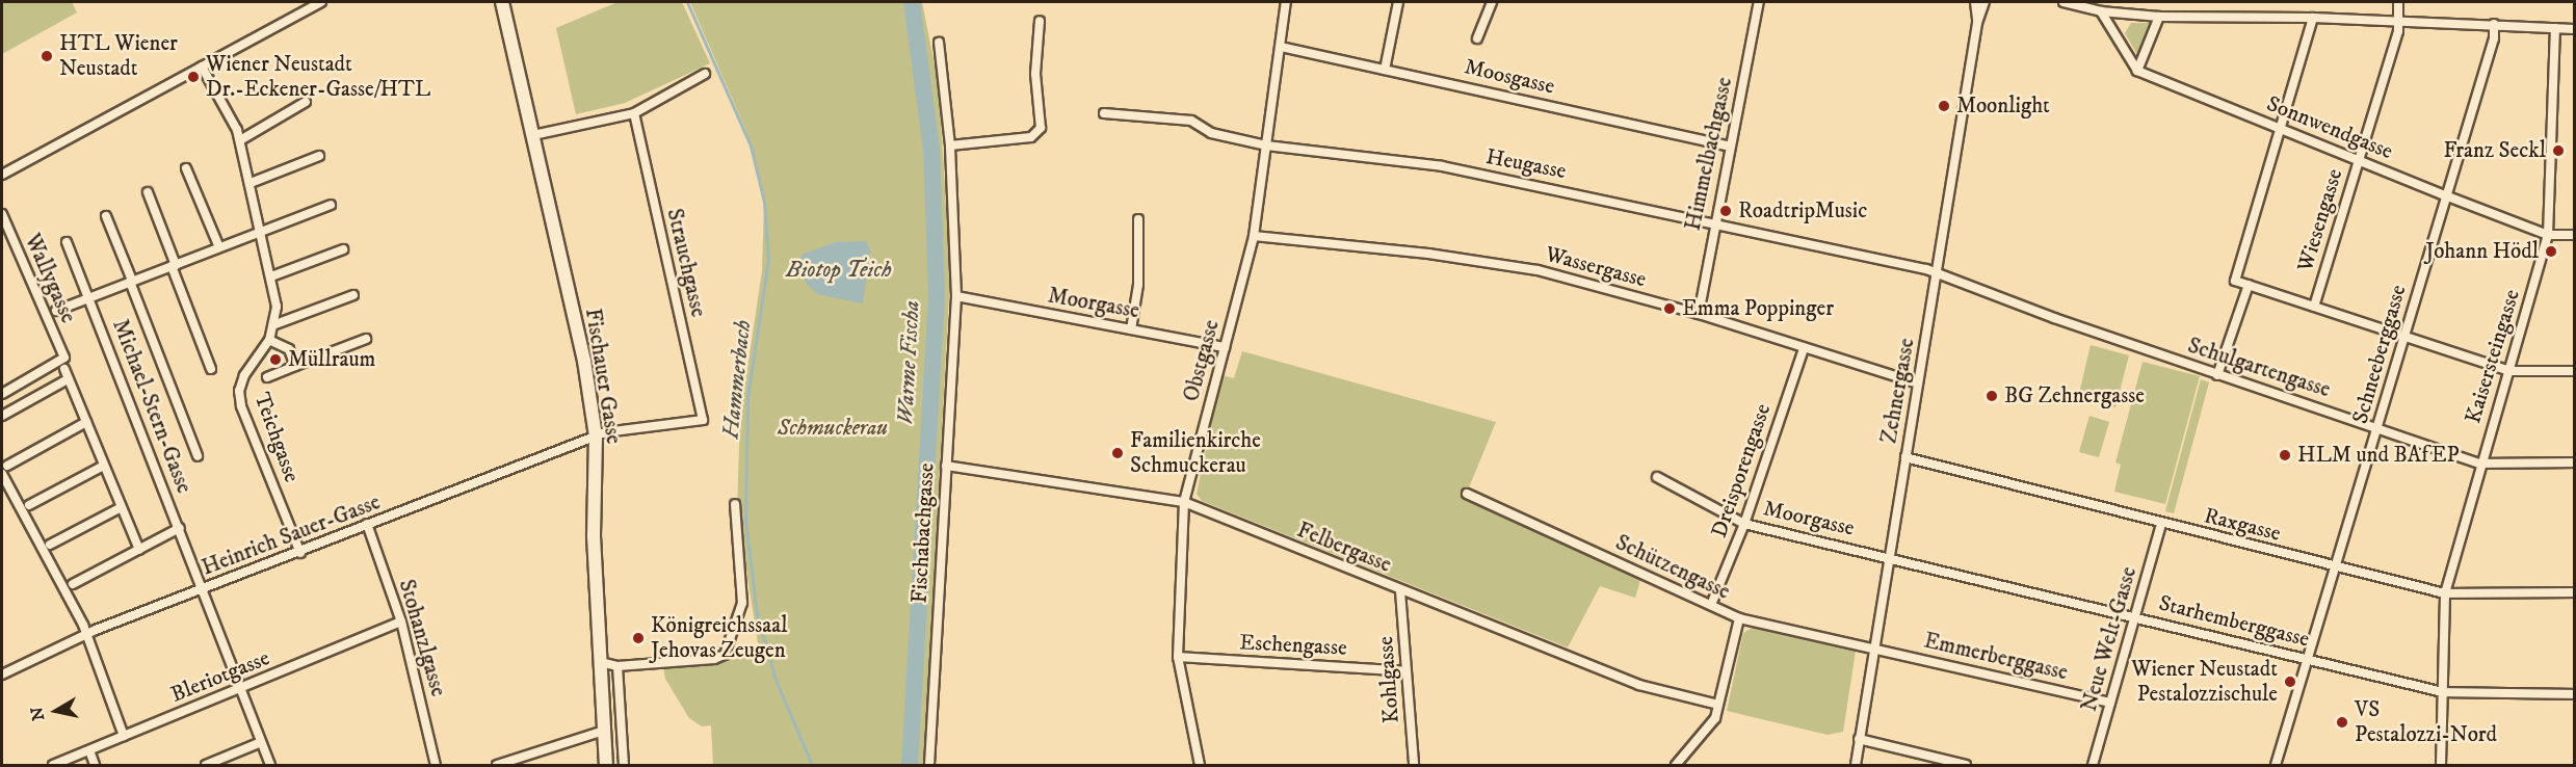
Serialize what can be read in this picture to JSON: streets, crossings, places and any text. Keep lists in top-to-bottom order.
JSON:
{
  "streets": {
    "main road": ["Fischauer Gasse"],
    "street": [
      "Moosgasse",
      "Sonnwendgasse",
      "Himmelbachgasse",
      "Heugasse",
      "Wiesengasse",
      "Strauchgasse",
      "Wassergasse",
      "Wallygasse",
      "Moorgasse",
      "Schneeberggasse",
      "Kaisersteingasse",
      "Obstgasse",
      "Schulgartengasse",
      "Zehnergasse",
      "Michael-Stern-Gasse",
      "Teichgasse",
      "Dreisporengasse",
      "Raxgasse",
      "Fischabachgasse",
      "Heinrich Sauer-Gasse",
      "Felbergasse",
      "Schützengasse",
      "Starhemberggasse",
      "Stohanzlgasse",
      "Neue Welt-Gasse",
      "Eschengasse",
      "Emmerberggasse",
      "Bleriotgasse",
      "Kohlgasse"
    ]
  },
  "crossings": [
    ["Moosgasse", "Himmelbachgasse"],
    ["Moosgasse", "Obstgasse"],
    ["Sonnwendgasse", "Wiesengasse"],
    ["Sonnwendgasse", "Schneeberggasse"],
    ["Sonnwendgasse", "Kaisersteingasse"],
    ["Himmelbachgasse", "Heugasse"],
    ["Himmelbachgasse", "Wassergasse"],
    ["Heugasse", "Obstgasse"],
    ["Heugasse", "Schulgartengasse"],
    ["Heugasse", "Zehnergasse"],
    ["Strauchgasse", "Heinrich Sauer-Gasse"],
    ["Wassergasse", "Obstgasse"],
    ["Wassergasse", "Zehnergasse"],
    ["Wassergasse", "Dreisporengasse"],
    ["Moorgasse", "Obstgasse"],
    ["Moorgasse", "Zehnergasse"],
    ["Moorgasse", "Dreisporengasse"],
    ["Moorgasse", "Fischabachgasse"],
    ["Moorgasse", "Starhemberggasse"],
    ["Schneeberggasse", "Schulgartengasse"],
    ["Schneeberggasse", "Raxgasse"],
    ["Schneeberggasse", "Starhemberggasse"],
    ["Kaisersteingasse", "Schulgartengasse"],
    ["Kaisersteingasse", "Raxgasse"],
    ["Kaisersteingasse", "Starhemberggasse"],
    ["Obstgasse", "Felbergasse"],
    ["Obstgasse", "Eschengasse"],
    ["Schulgartengasse", "Zehnergasse"],
    ["Fischauer Gasse", "Heinrich Sauer-Gasse"],
    ["Zehnergasse", "Raxgasse"],
    ["Zehnergasse", "Schützengasse"],
    ["Zehnergasse", "Starhemberggasse"],
    ["Zehnergasse", "Emmerberggasse"],
    ["Michael-Stern-Gasse", "Heinrich Sauer-Gasse"],
    ["Michael-Stern-Gasse", "Bleriotgasse"],
    ["Teichgasse", "Heinrich Sauer-Gasse"],
    ["Dreisporengasse", "Schützengasse"],
    ["Raxgasse", "Neue Welt-Gasse"],
    ["Fischabachgasse", "Felbergasse"],
    ["Heinrich Sauer-Gasse", "Stohanzlgasse"],
    ["Felbergasse", "Kohlgasse"],
    ["Schützengasse", "Emmerberggasse"],
    ["Starhemberggasse", "Neue Welt-Gasse"],
    ["Stohanzlgasse", "Bleriotgasse"],
    ["Neue Welt-Gasse", "Emmerberggasse"],
    ["Eschengasse", "Kohlgasse"]
  ],
  "water": ["Biotop Teich", "Warme Fischa", "Hammerbach"],
  "parks": ["Schmuckerau"],
  "places": [
    "HTL Wiener Neustadt",
    "Wiener Neustadt Dr.-Eckener-Gasse/HTL",
    "Moonlight",
    "Franz Seckl",
    "RoadtripMusic",
    "Johann Hödl",
    "Emma Poppinger",
    "Müllraum",
    "BG Zehnergasse",
    "Familienkirche Schmuckerau",
    "HLM und BAfEP",
    "Königreichssaal Jehovas Zeugen",
    "Wiener Neustadt Pestalozzischule",
    "VS Pestalozzi-Nord"
  ],
  "north": "left"
}
